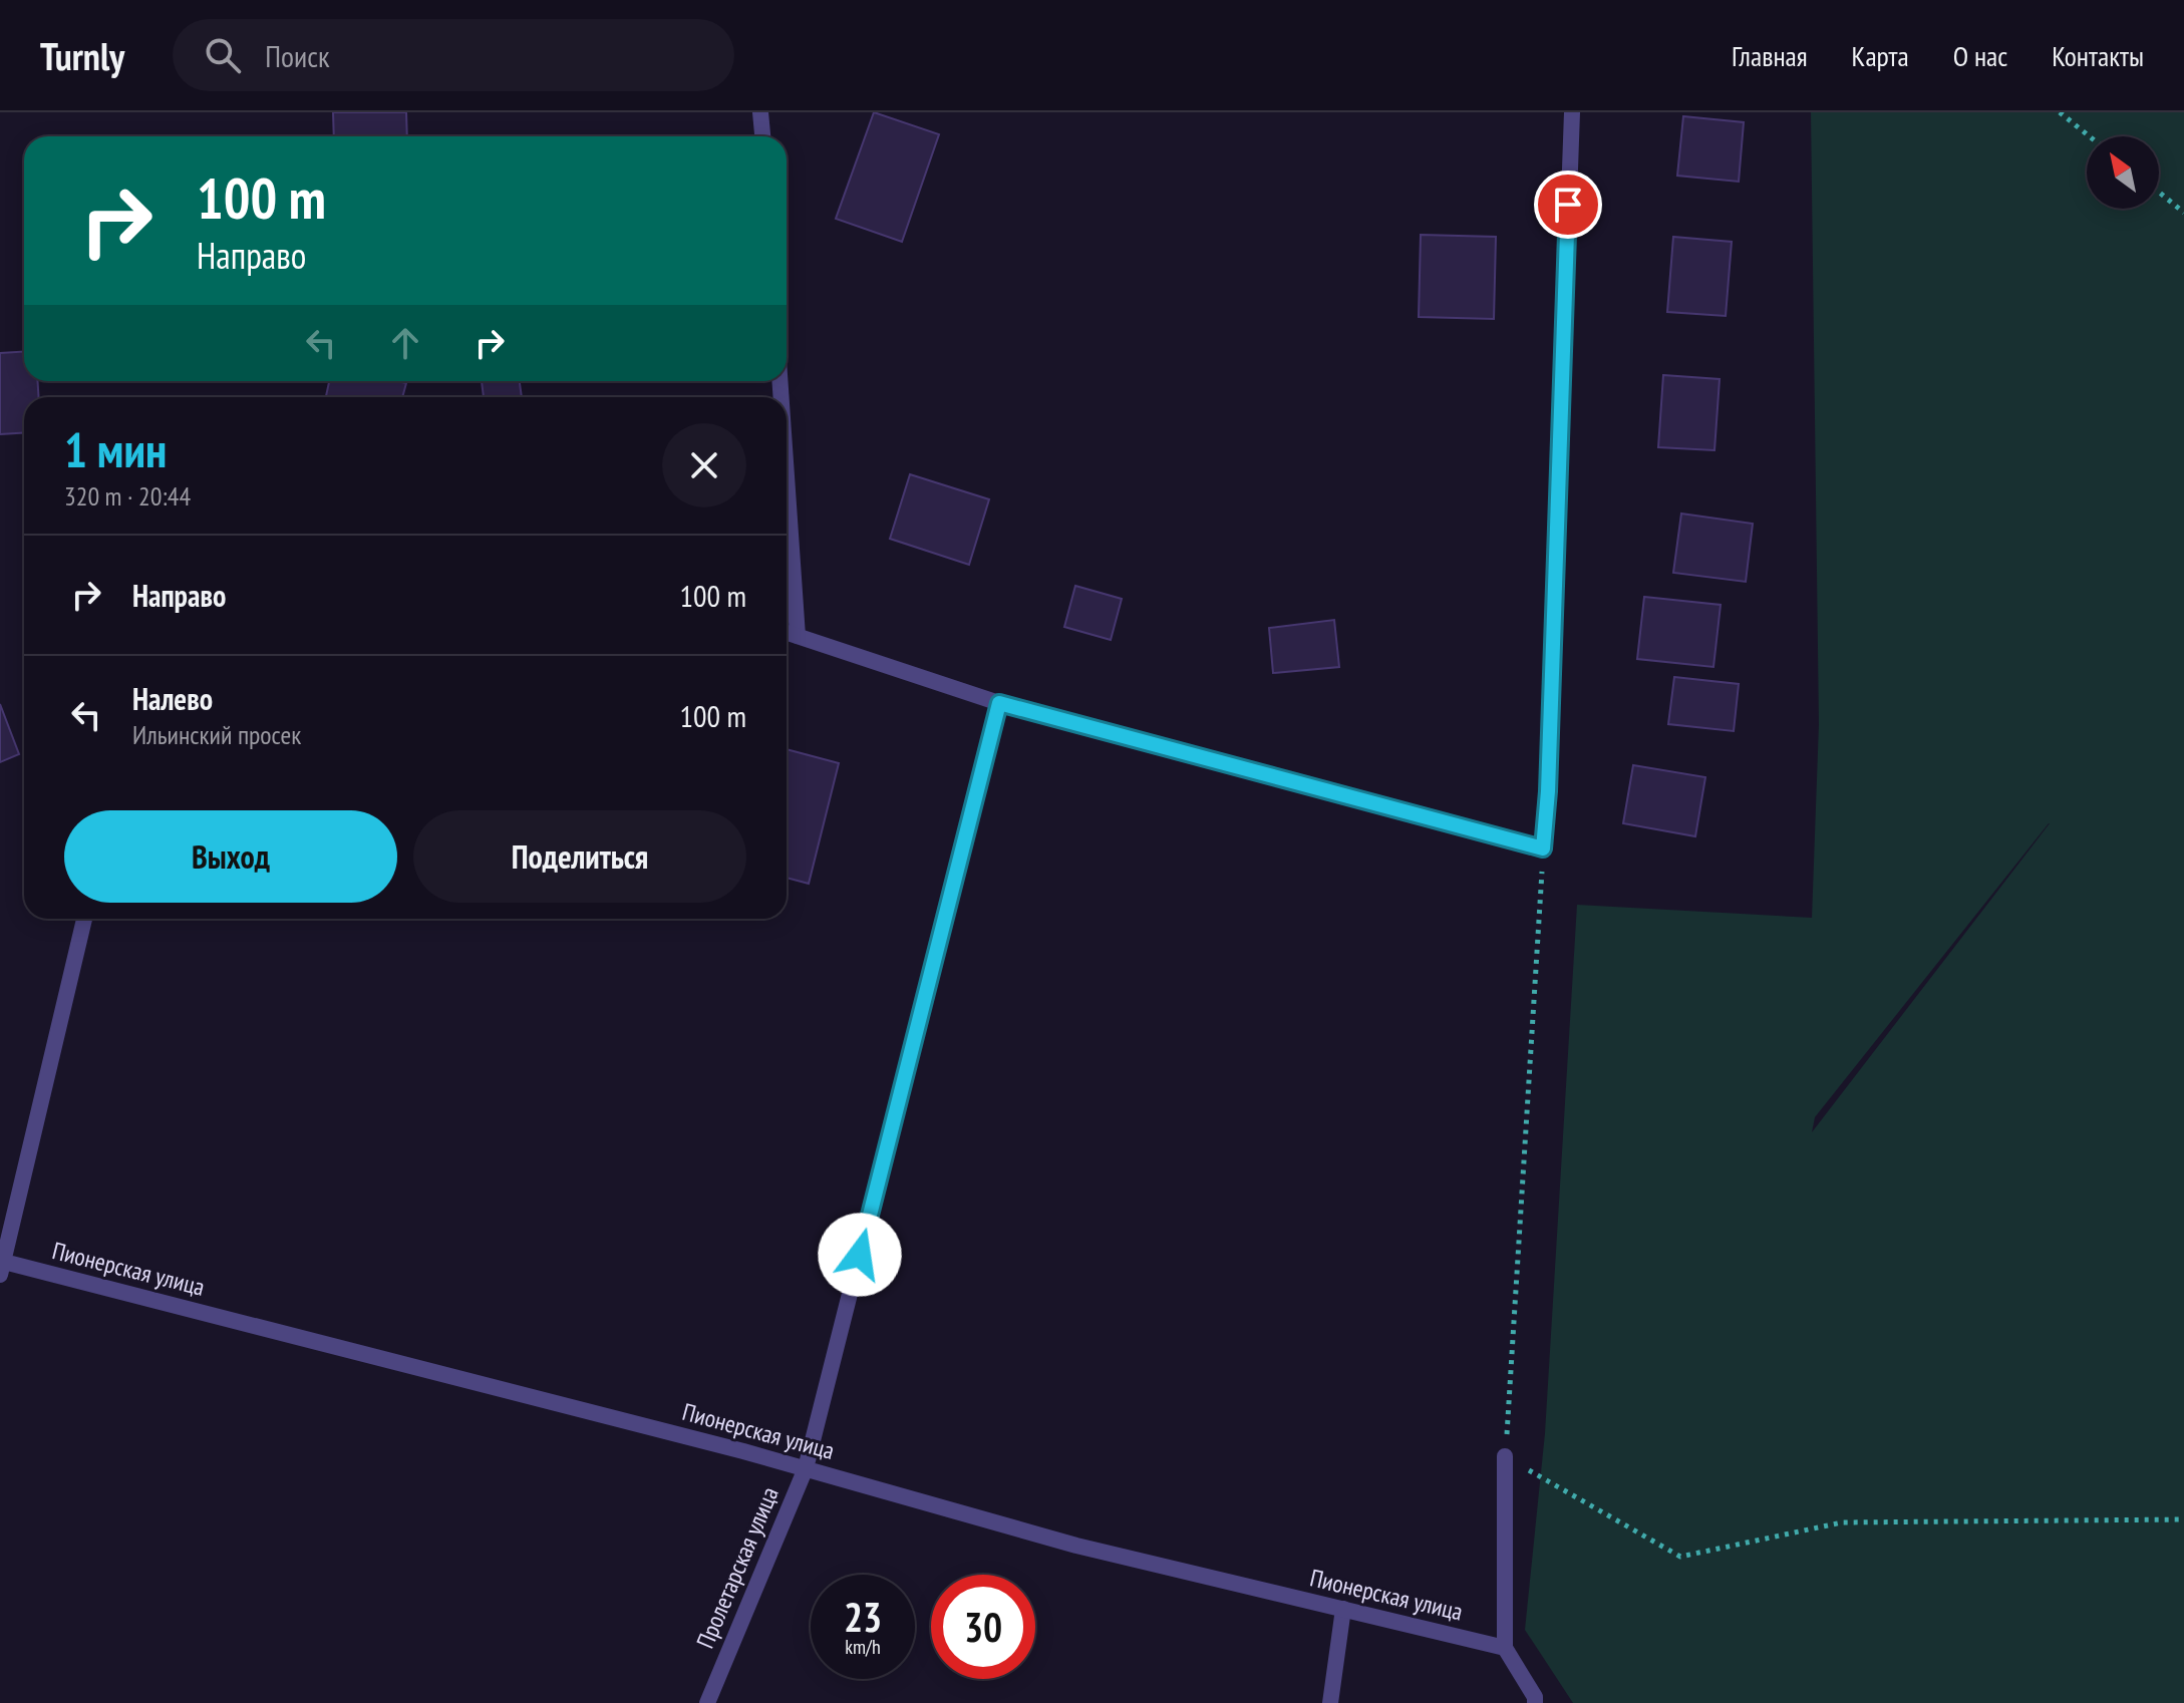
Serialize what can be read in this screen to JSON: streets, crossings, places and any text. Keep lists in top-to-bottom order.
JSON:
{
  "streets": {
    "street": ["Пионерская улица", "Пролетарская улица"]
  },
  "crossings": [
    ["Пионерская улица", "Пролетарская улица"]
  ],
  "north": "top left",
  "page": {
    "header": "Turnly",
    "search": "Поиск",
    "nav": [
      "Главная",
      "Карта",
      "О нас",
      "Контакты"
    ],
    "turn": ["100 m", "Направо"],
    "heading": ["1 мин", "320 m · 20:44"],
    "list": [
      {
        "name": "Направо",
        "value": "100 m"
      },
      {
        "name": "Налево",
        "note": "Ильинский просек",
        "value": "100 m"
      }
    ],
    "buttons": ["Выход", "Поделиться"],
    "speed": "23 km/h",
    "limit": "30"
  }
}
